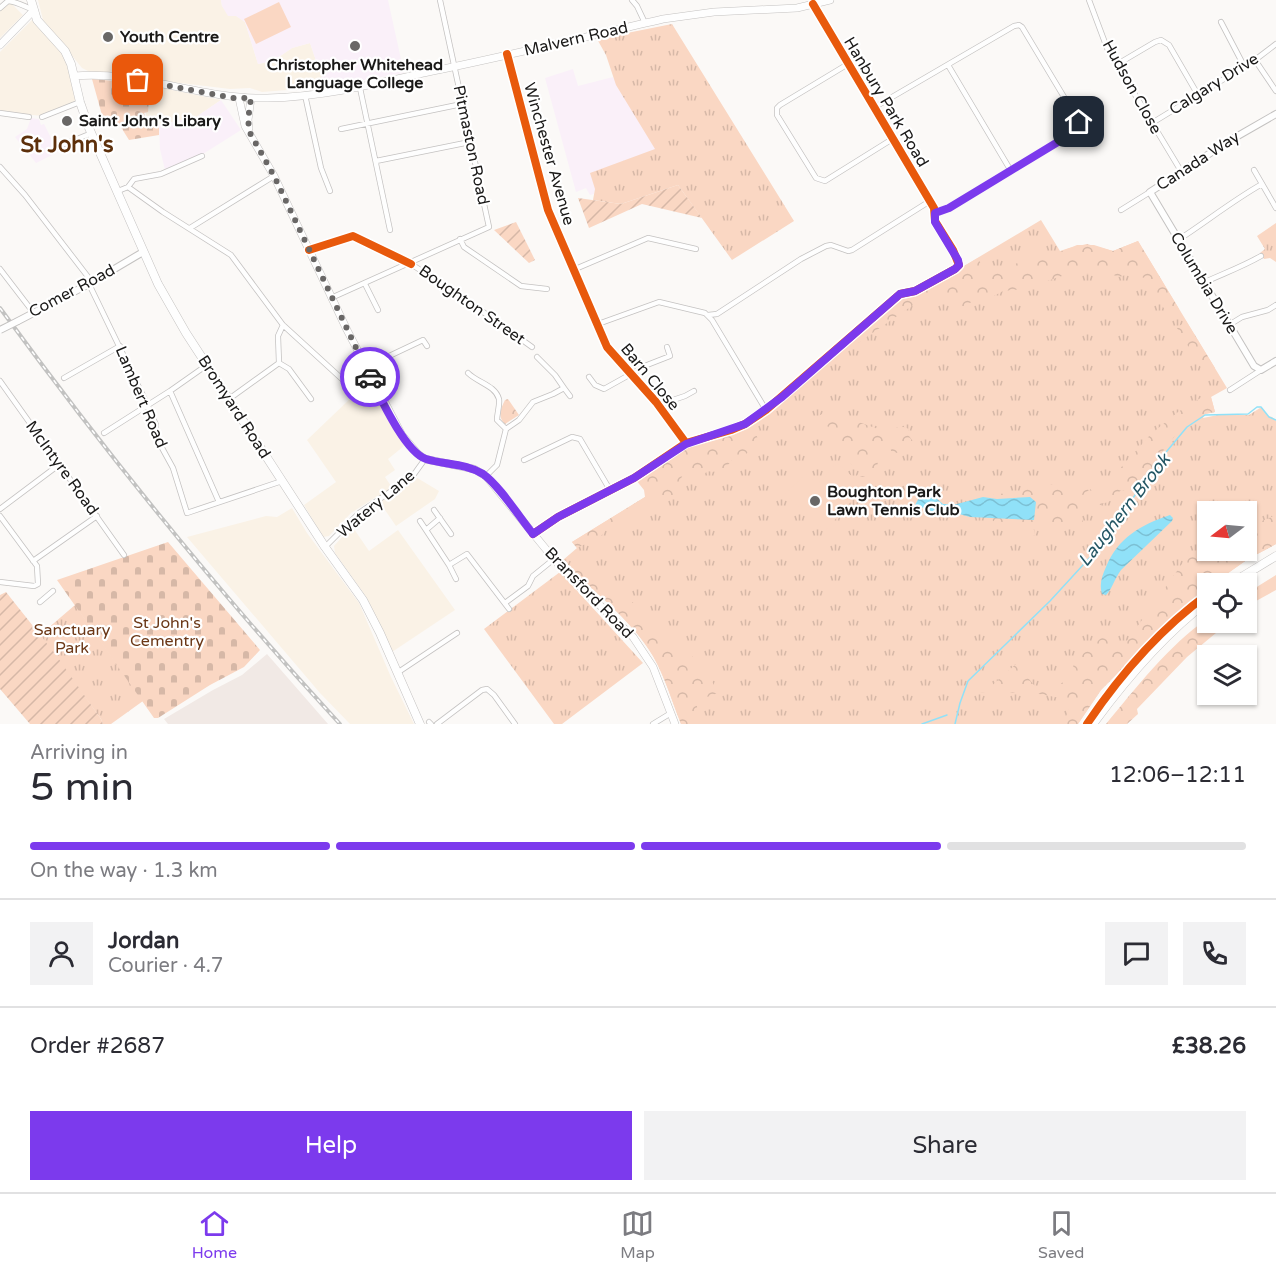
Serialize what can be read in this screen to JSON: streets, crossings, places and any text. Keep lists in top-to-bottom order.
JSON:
{
  "streets": {
    "main road": ["Malvern Road", "Bromyard Road", "Bransford Road"],
    "street": [
      "Calgary Drive",
      "Hudson Close",
      "Hanbury Park Road",
      "Pitmaston Road",
      "Winchester Avenue",
      "Canada Way",
      "Columbia Drive",
      "Comer Road",
      "Boughton Street",
      "Barn Close",
      "Lambert Road",
      "McIntyre Road",
      "Watery Lane"
    ]
  },
  "crossings": [
    ["Malvern Road", "Hanbury Park Road"],
    ["Malvern Road", "Pitmaston Road"],
    ["Malvern Road", "Winchester Avenue"],
    ["Malvern Road", "Bromyard Road"],
    ["Calgary Drive", "Hudson Close"],
    ["Hudson Close", "Canada Way"],
    ["Winchester Avenue", "Barn Close"],
    ["Canada Way", "Columbia Drive"],
    ["Comer Road", "Lambert Road"],
    ["Comer Road", "Bromyard Road"],
    ["Bromyard Road", "Watery Lane"]
  ],
  "districts": ["St John's"],
  "water": ["Laughern Brook"],
  "parks": ["St John's Cementry", "Sanctuary Park"],
  "places": [
    "Youth Centre",
    "Christopher Whitehead Language College",
    "Saint John's Libary",
    "Boughton Park Lawn Tennis Club"
  ],
  "north": "left",
  "page": {
    "heading": ["5 min", "Arriving in", "12:06–12:11"],
    "panel": [
      "Jordan",
      "Courier · 4.7",
      "Order #2687",
      "£38.26"
    ],
    "bar": "On the way · 1.3 km",
    "buttons": ["Help", "Share"],
    "tabs": ["Home", "Map", "Saved"]
  }
}
